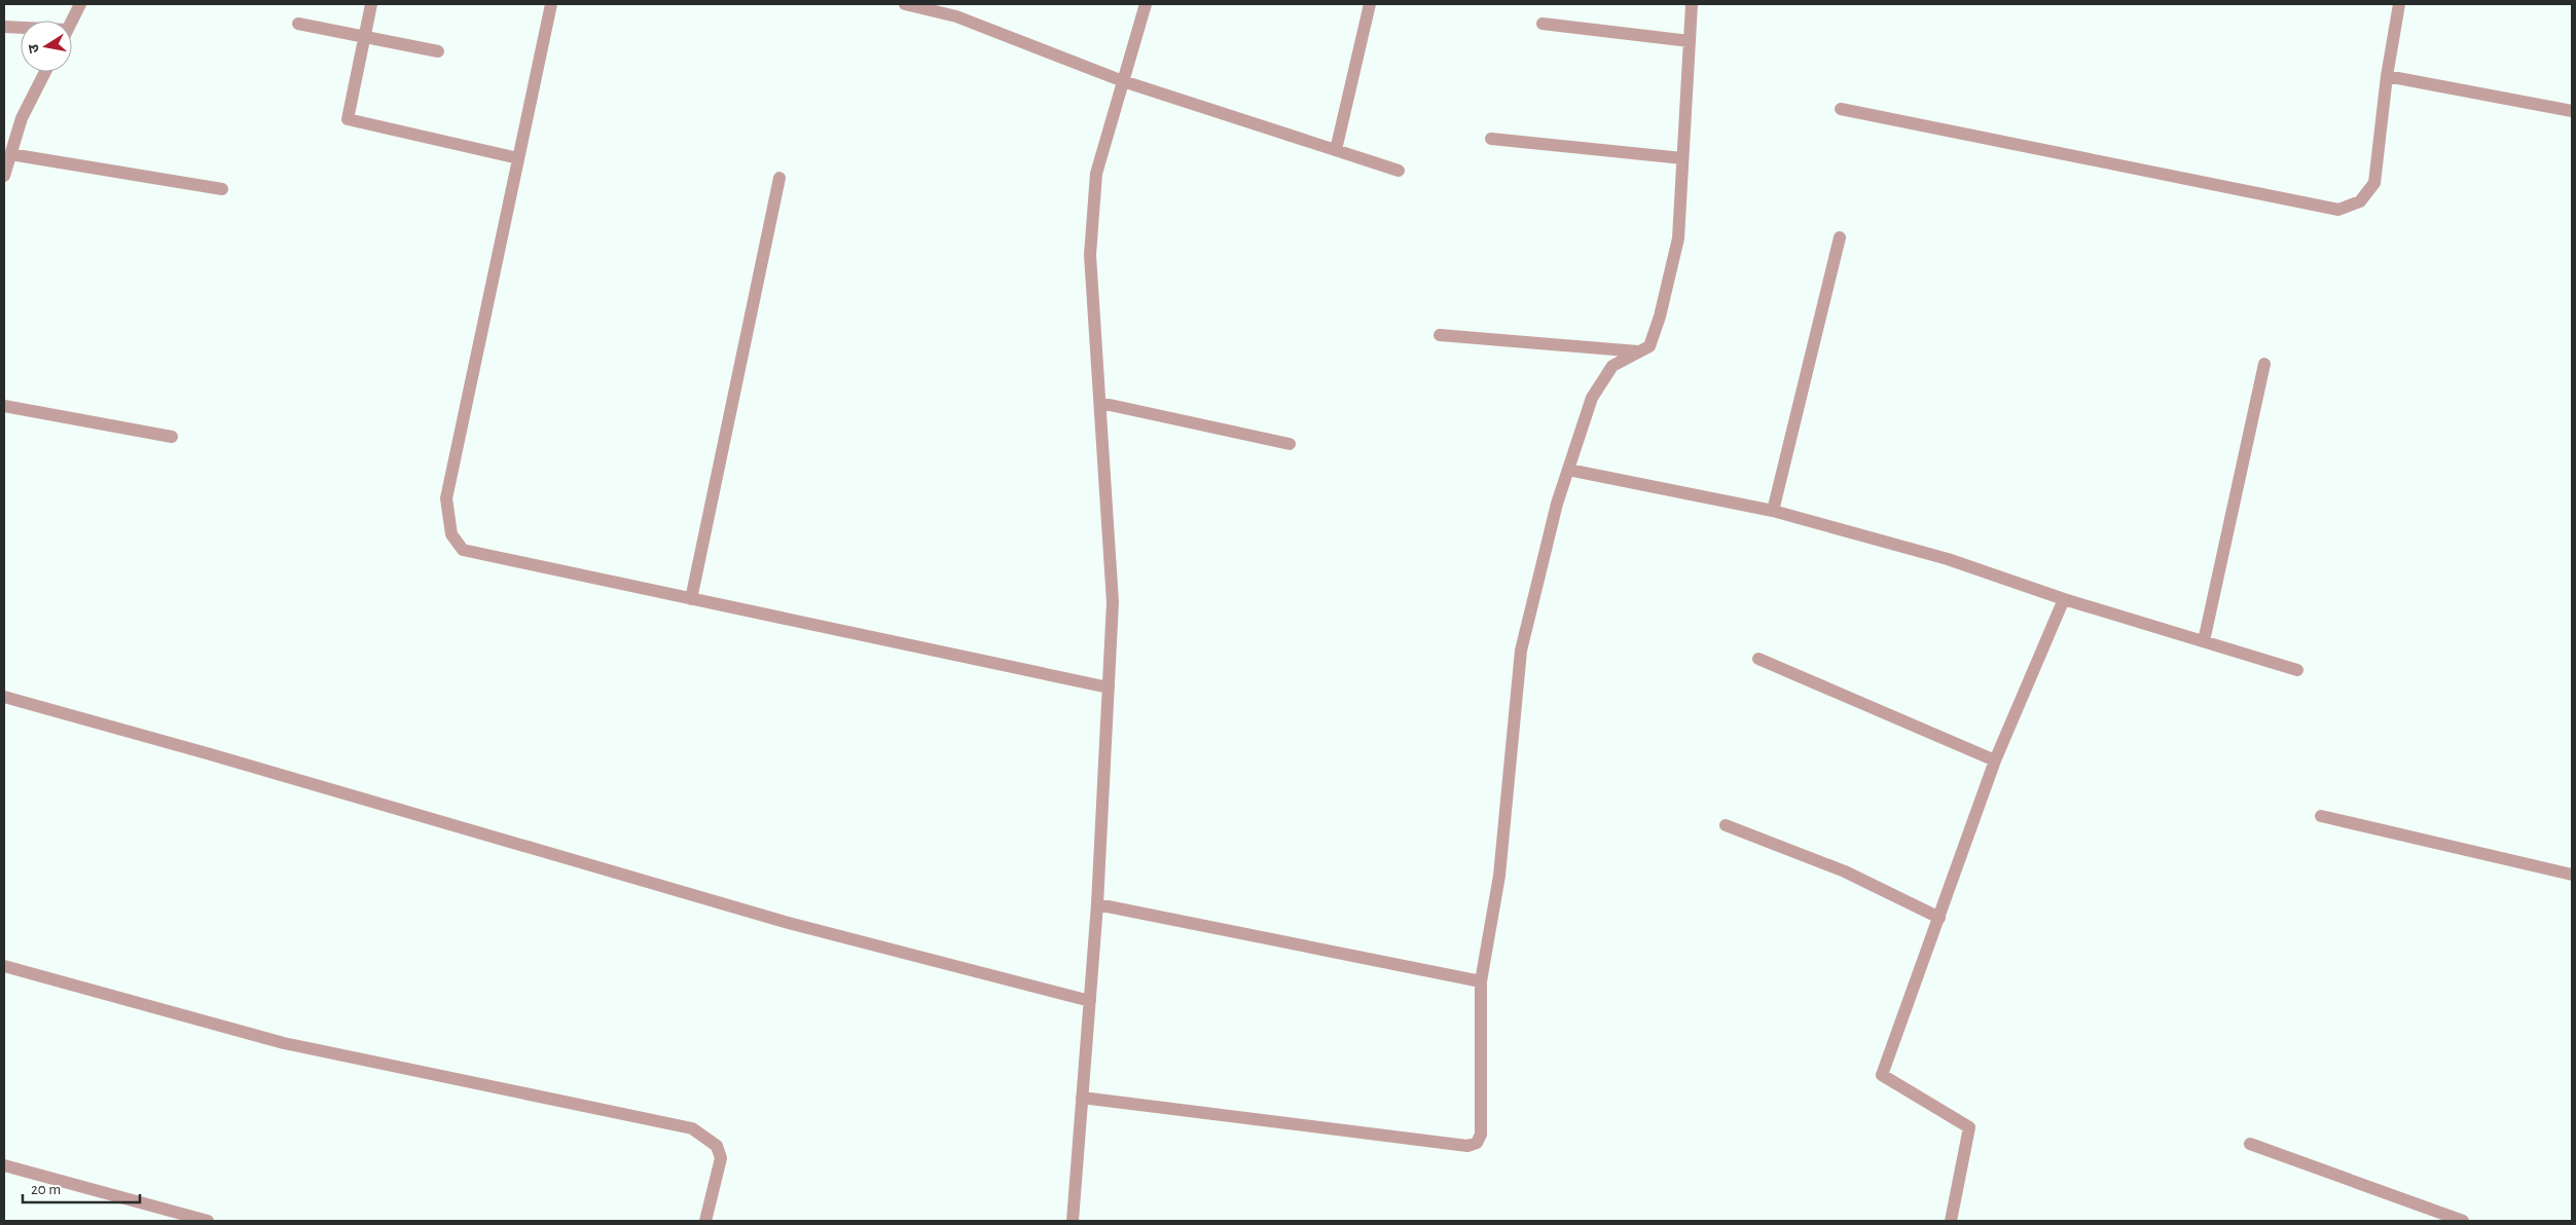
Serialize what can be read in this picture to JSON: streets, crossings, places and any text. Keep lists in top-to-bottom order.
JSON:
{
  "scale_bar": "20 m",
  "north": "left"
}
